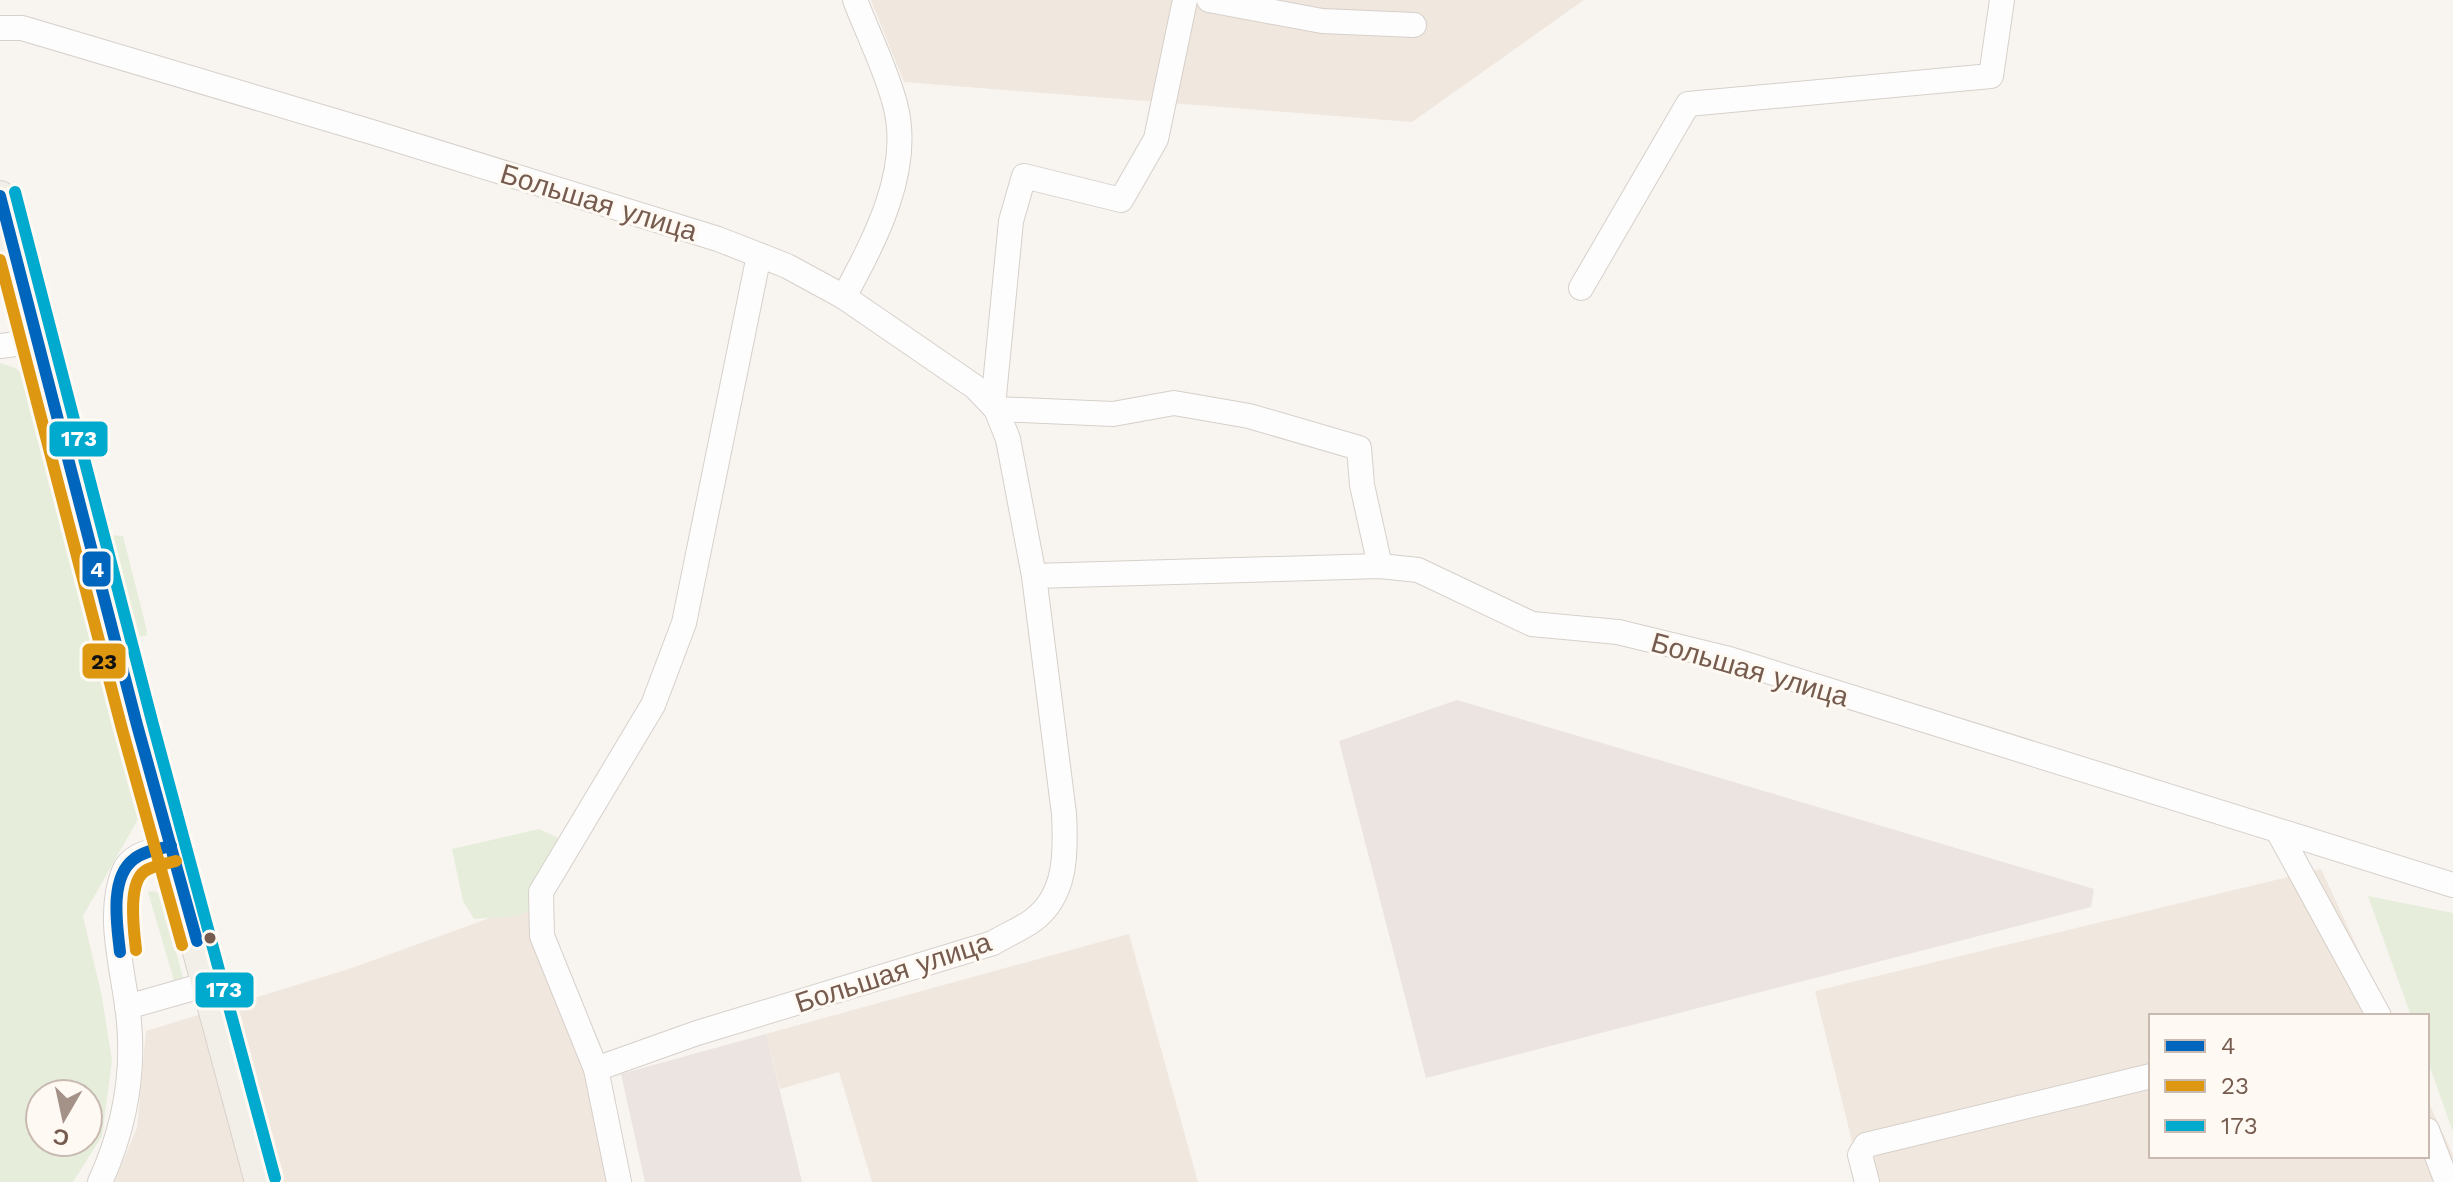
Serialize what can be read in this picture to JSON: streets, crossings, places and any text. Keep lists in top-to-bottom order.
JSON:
{
  "streets": {
    "street": ["Большая улица"]
  },
  "lines": ["transit line 173", "transit line 4", "transit line 23"],
  "legend": ["4", "23", "173"],
  "north": "bottom"
}
